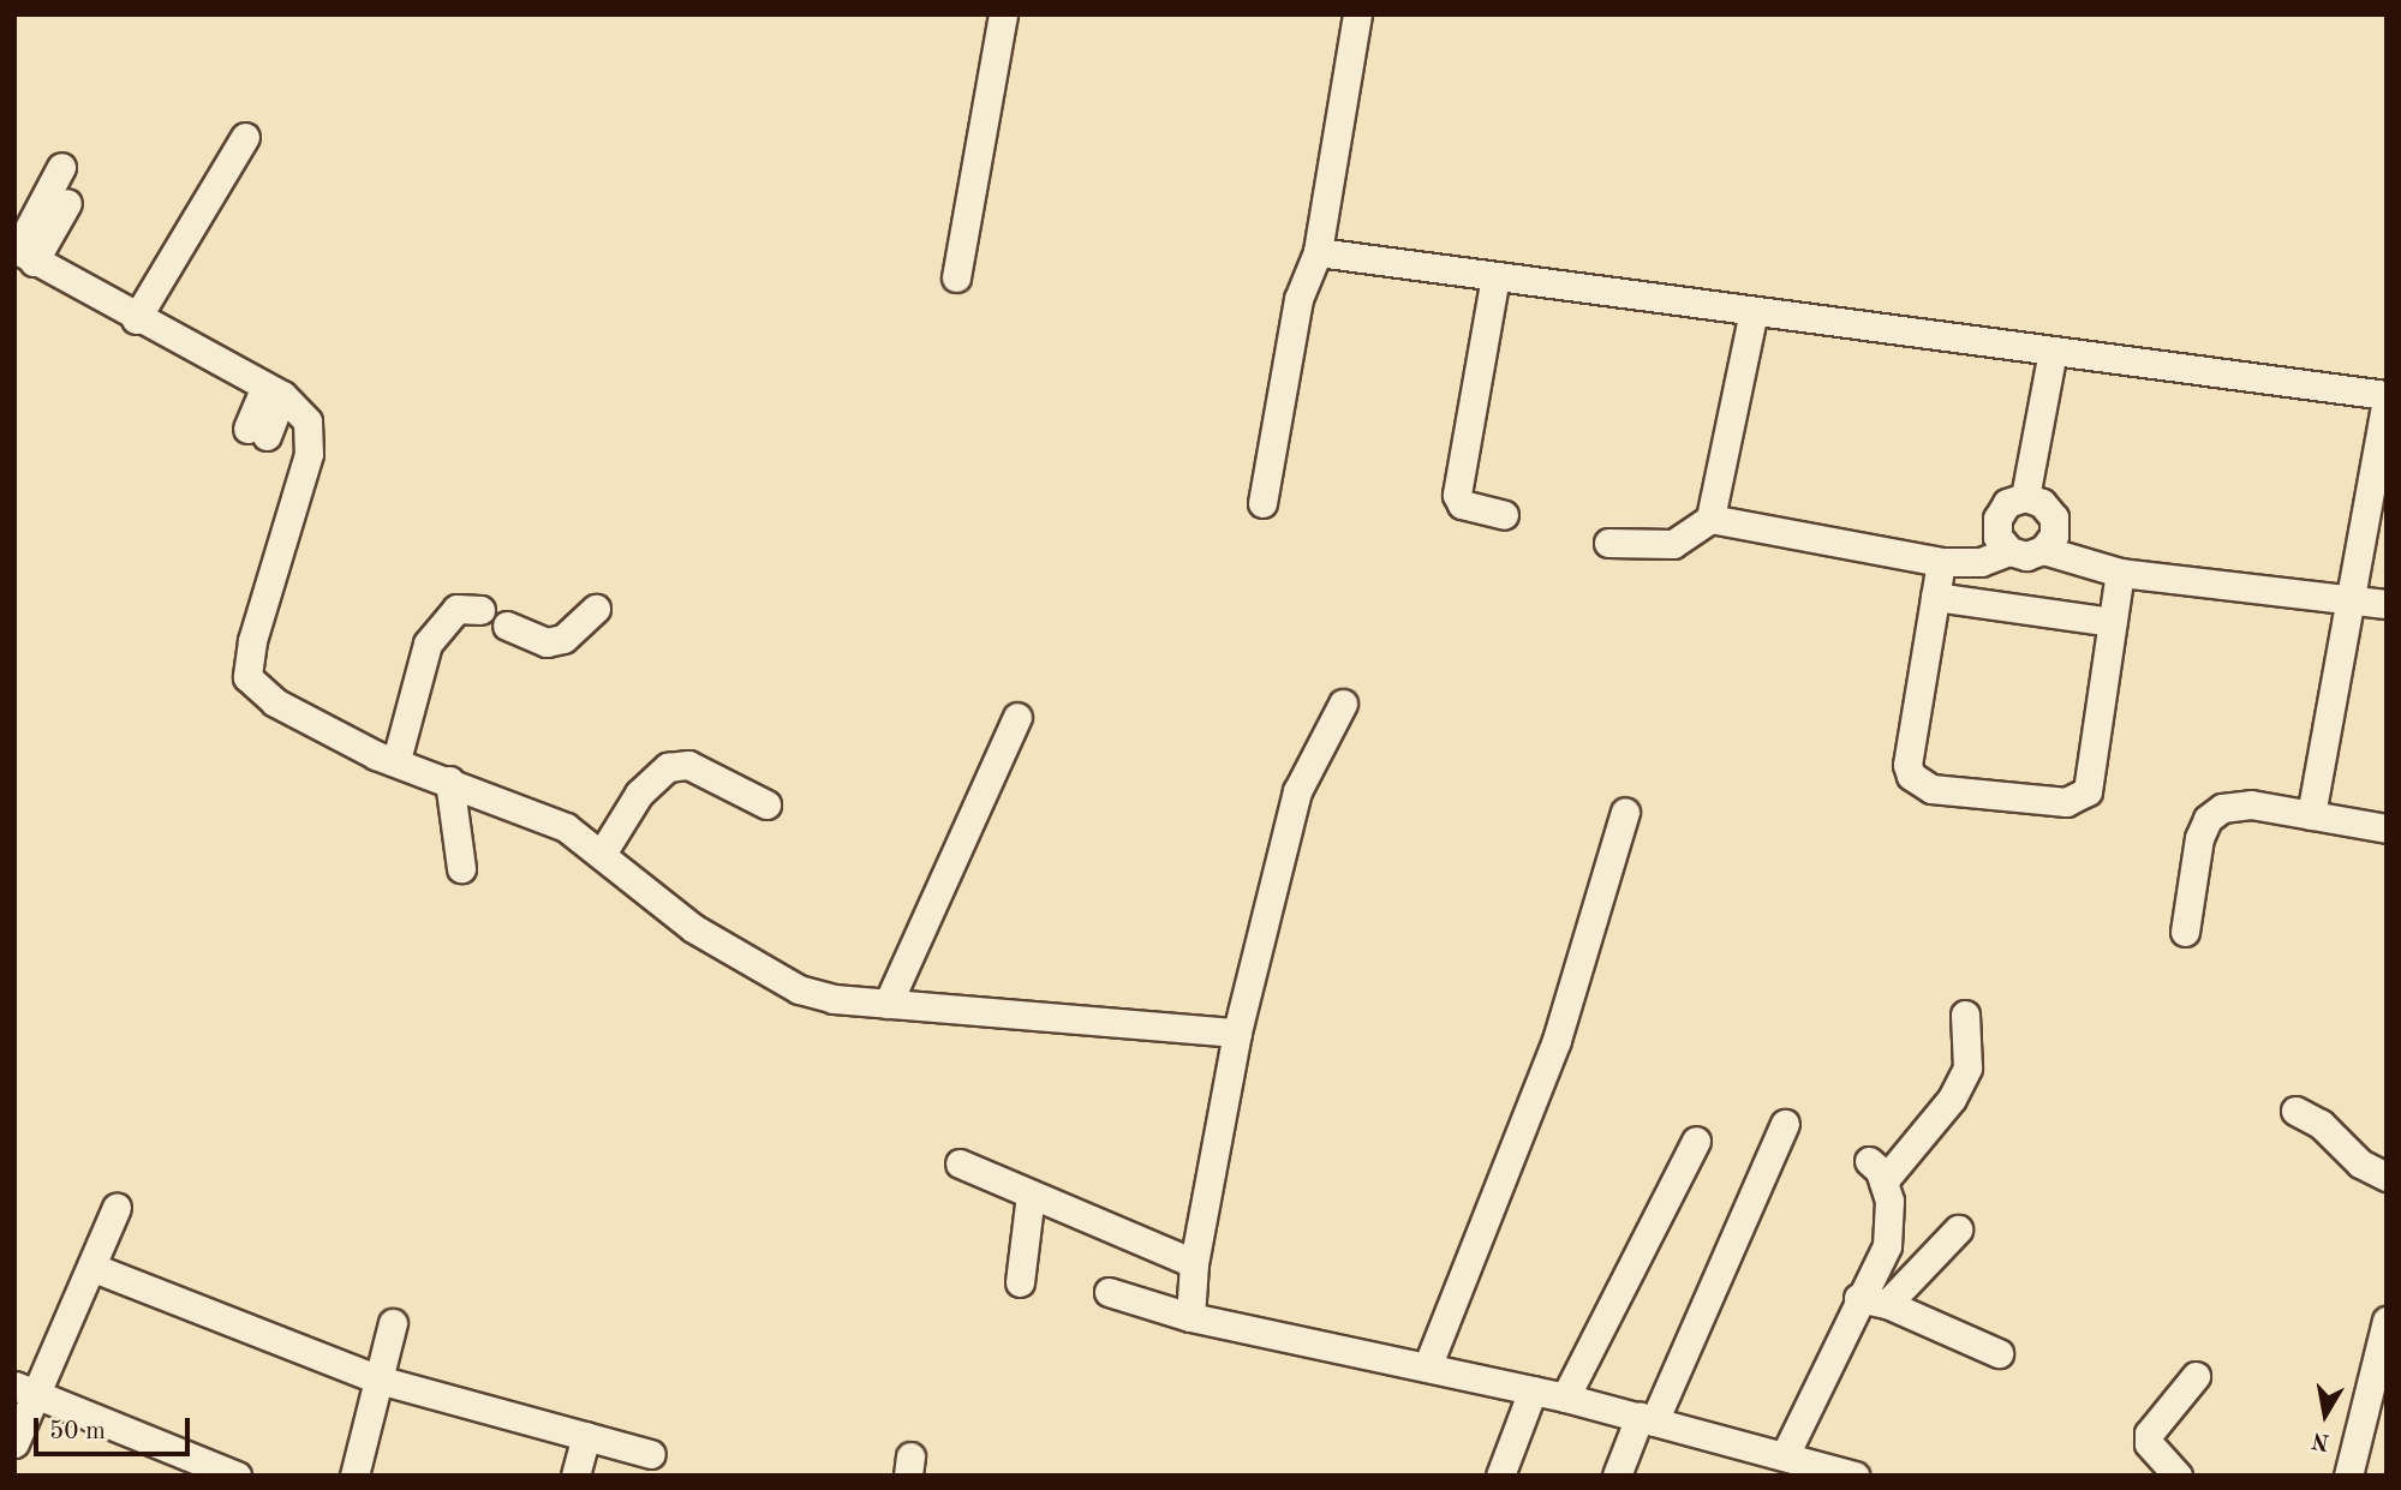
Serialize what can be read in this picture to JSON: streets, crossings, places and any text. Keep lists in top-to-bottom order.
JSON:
{
  "scale_bar": "50 m",
  "north": "bottom"
}
